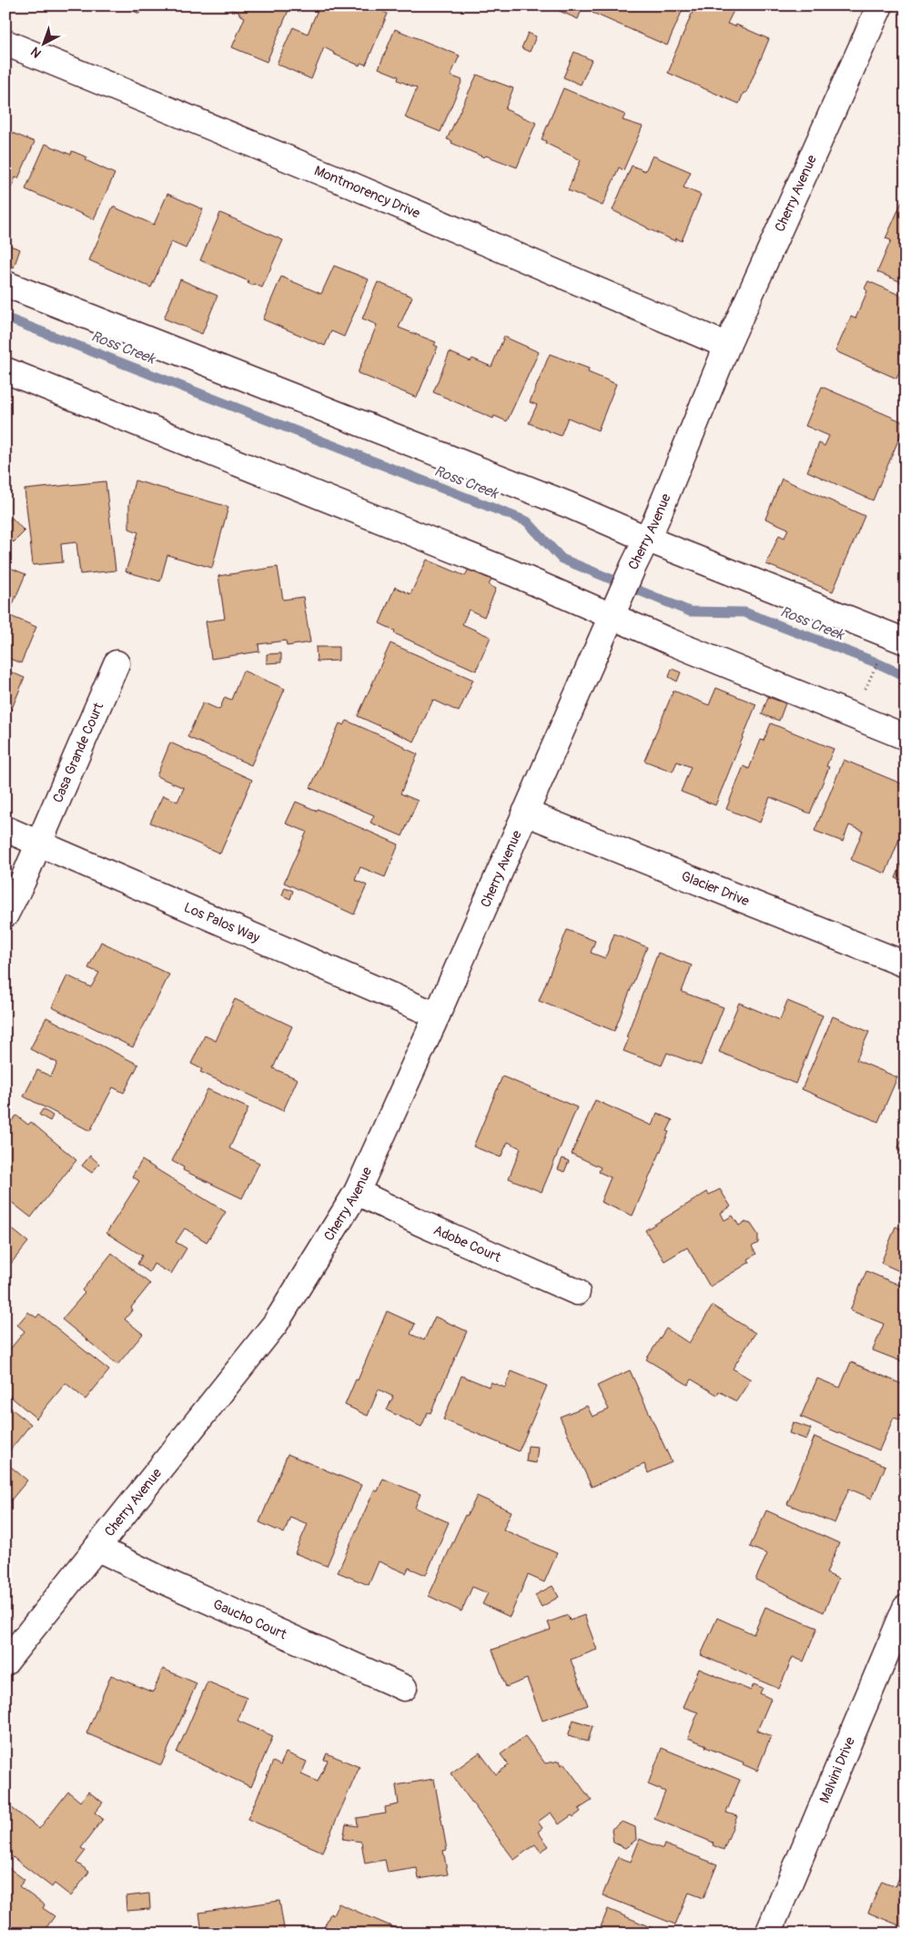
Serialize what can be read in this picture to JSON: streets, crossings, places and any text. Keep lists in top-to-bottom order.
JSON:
{
  "streets": {
    "street": [
      "Montmorency Drive",
      "Cherry Avenue",
      "Casa Grande Court",
      "Glacier Drive",
      "Los Palos Way",
      "Adobe Court",
      "Gaucho Court",
      "Malvini Drive"
    ]
  },
  "crossings": [
    ["Montmorency Drive", "Cherry Avenue"],
    ["Cherry Avenue", "Glacier Drive"],
    ["Cherry Avenue", "Los Palos Way"],
    ["Cherry Avenue", "Adobe Court"],
    ["Cherry Avenue", "Gaucho Court"],
    ["Casa Grande Court", "Los Palos Way"]
  ],
  "water": ["Ross Creek"],
  "north": "bottom left"
}
